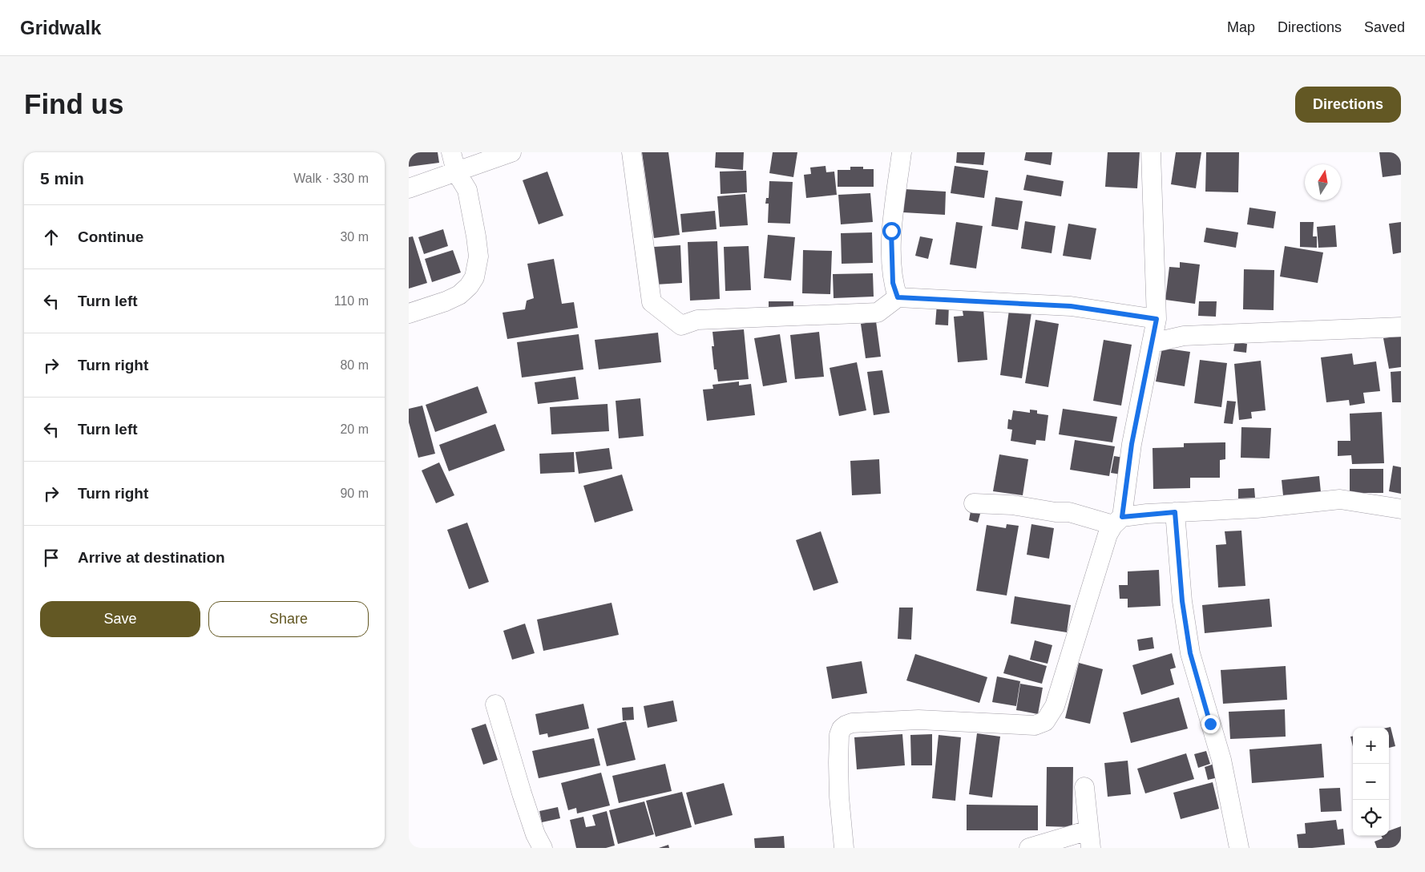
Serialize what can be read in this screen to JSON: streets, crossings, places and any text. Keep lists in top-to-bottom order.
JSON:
{
  "north": "top",
  "page": {
    "header": "Gridwalk",
    "nav": ["Map", "Directions", "Saved"],
    "buttons": [
      "Directions",
      ["Save", "Share"]
    ],
    "title": "Find us",
    "heading": ["5 min", "Walk · 330 m"],
    "list": [
      ["Continue", "30 m"],
      ["Turn left", "110 m"],
      ["Turn right", "80 m"],
      ["Turn left", "20 m"],
      ["Turn right", "90 m"],
      "Arrive at destination"
    ],
    "map_buttons": ["+", "−"]
  }
}
